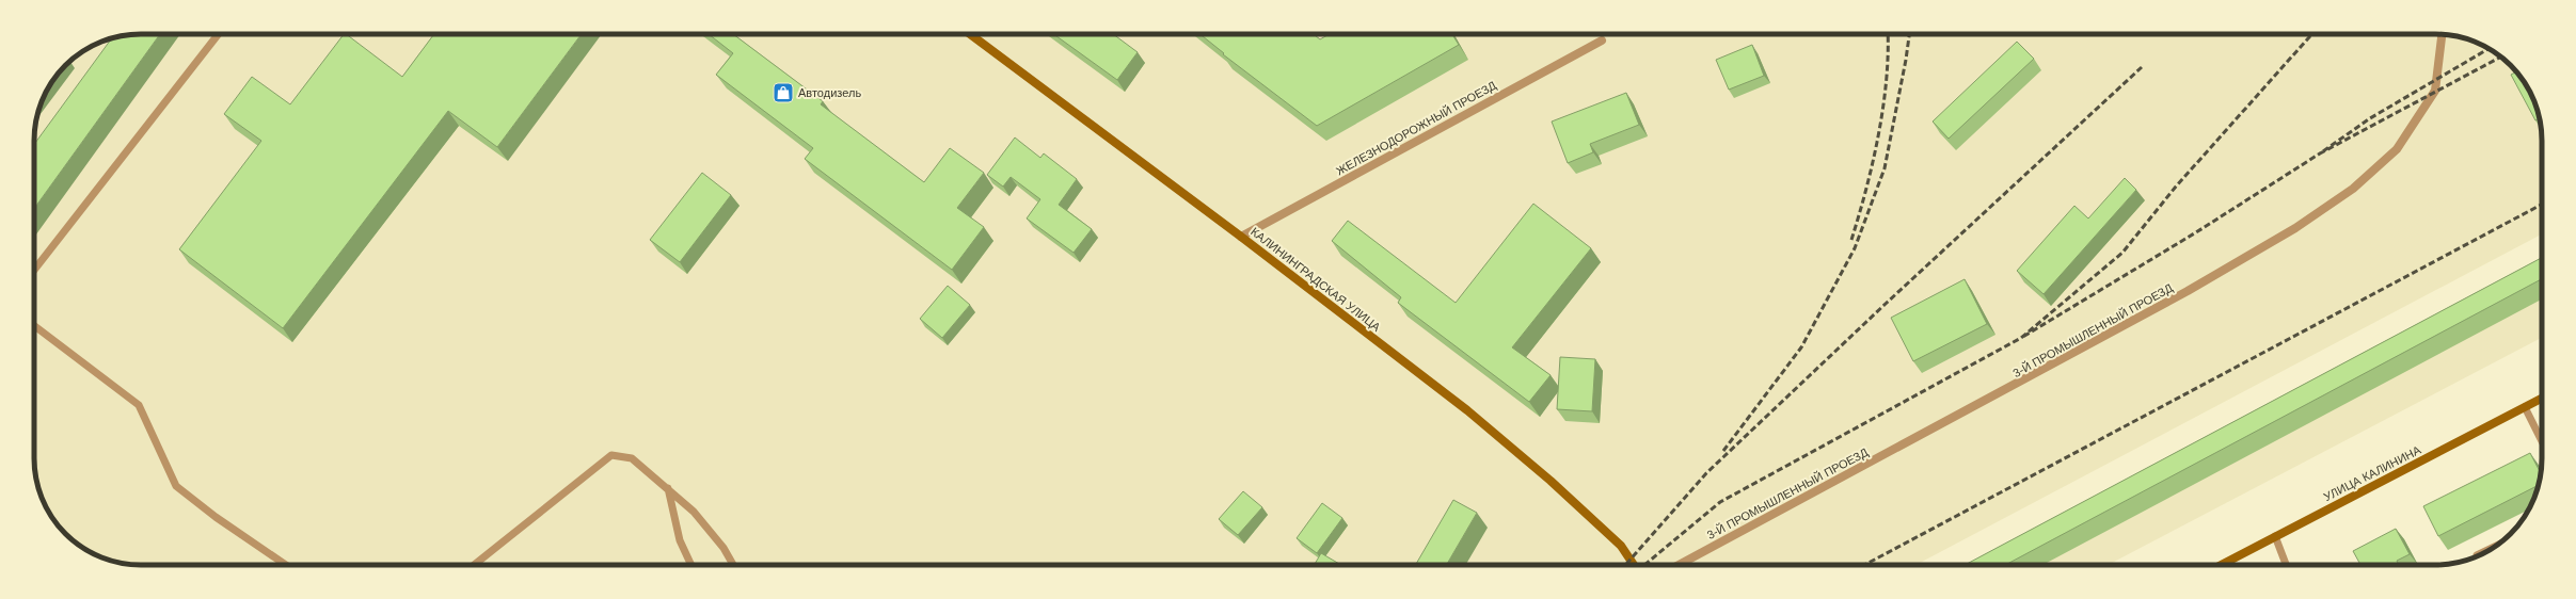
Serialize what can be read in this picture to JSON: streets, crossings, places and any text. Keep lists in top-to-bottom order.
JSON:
{
  "streets": {
    "street": [
      "ЖЕЛЕЗНОДОРОЖНЫЙ ПРОЕЗД",
      "КАЛИНИНГРАДСКАЯ УЛИЦА",
      "3-Й ПРОМЫШЛЕННЫЙ ПРОЕЗД",
      "УЛИЦА КАЛИНИНА"
    ]
  },
  "crossings": [
    ["ЖЕЛЕЗНОДОРОЖНЫЙ ПРОЕЗД", "КАЛИНИНГРАДСКАЯ УЛИЦА"]
  ],
  "places": {
    "shop": ["Автодизель"]
  }
}
